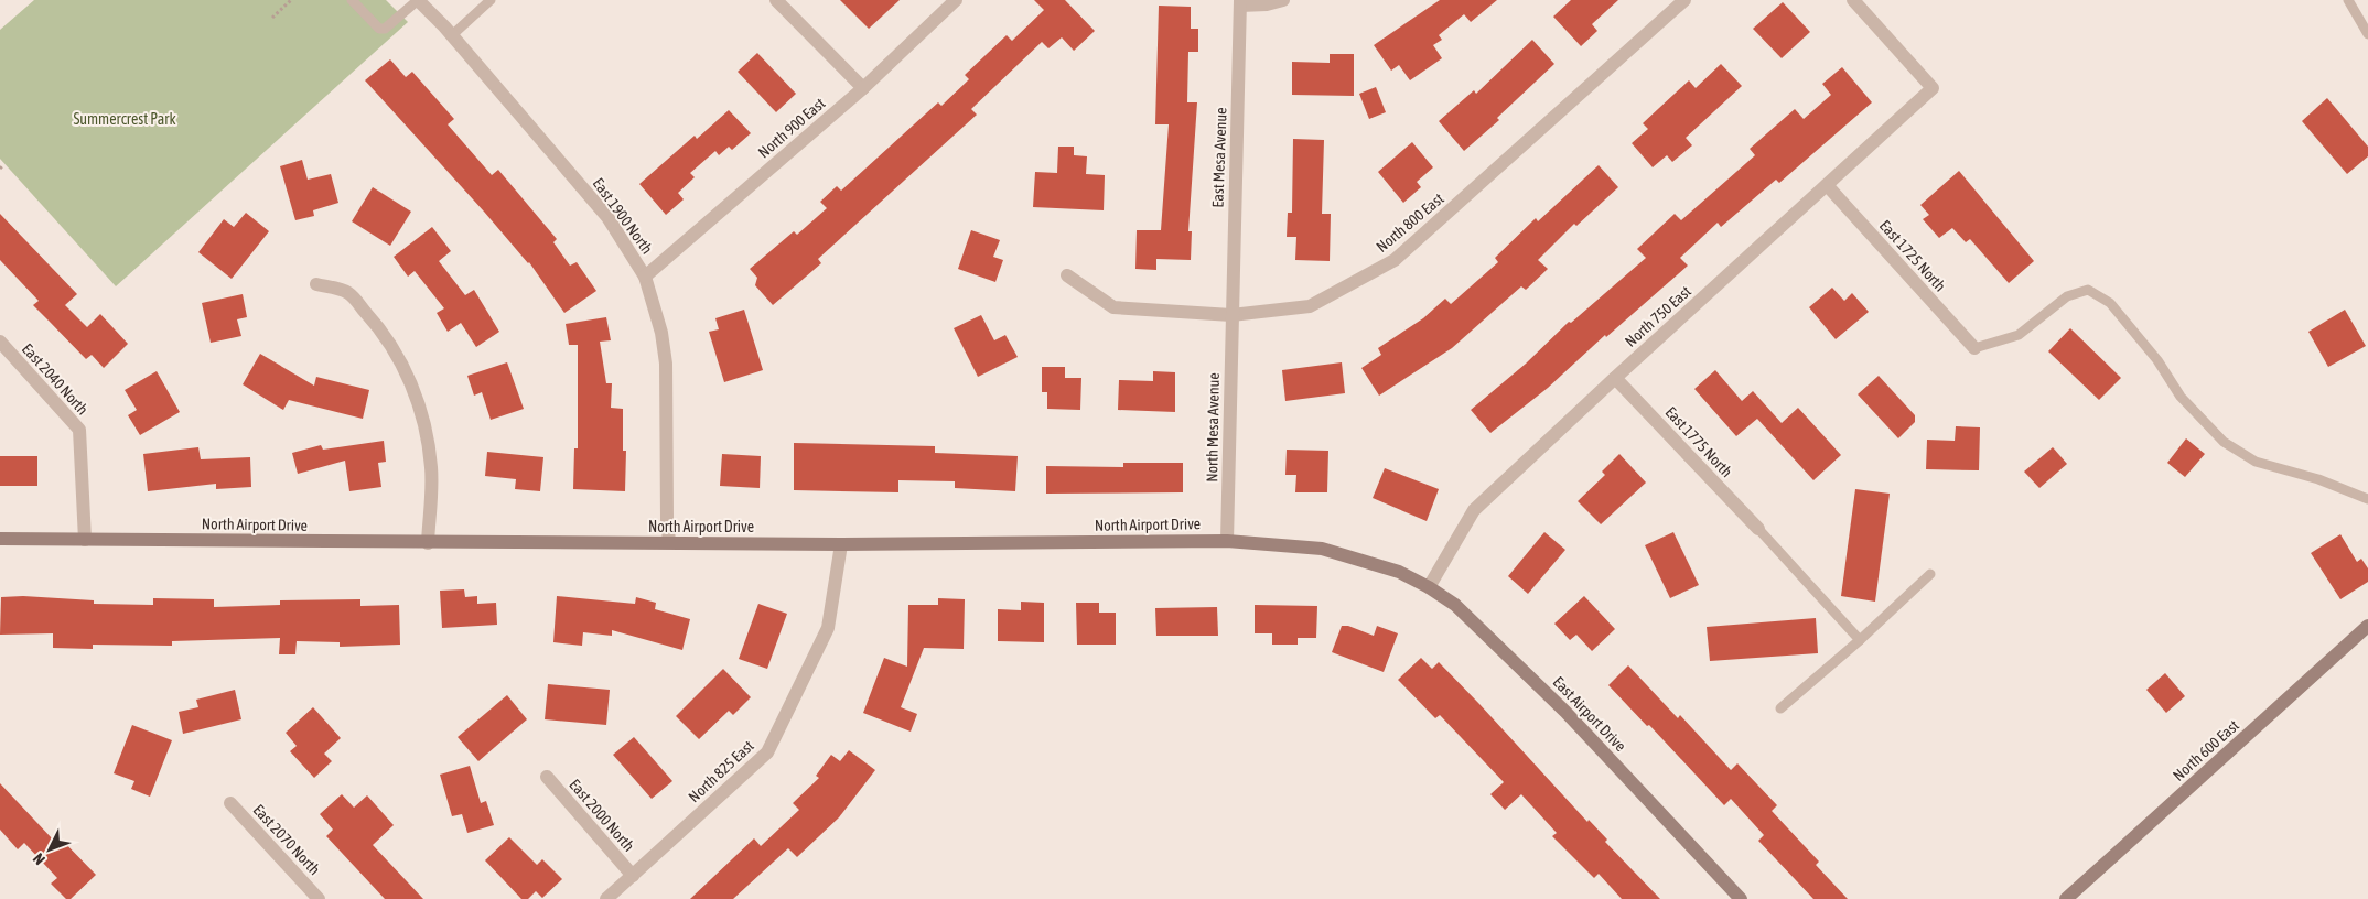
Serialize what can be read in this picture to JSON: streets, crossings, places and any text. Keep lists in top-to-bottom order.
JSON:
{
  "streets": {
    "street": [
      "North 900 East",
      "East Mesa Avenue",
      "East 1900 North",
      "North 800 East",
      "East 1725 North",
      "North 750 East",
      "East 2040 North",
      "North Mesa Avenue",
      "East 1775 North",
      "North Airport Drive",
      "East Airport Drive",
      "North 600 East",
      "North 825 East",
      "East 2000 North",
      "East 2070 North"
    ]
  },
  "crossings": [
    ["North 900 East", "East 1900 North"],
    ["East Mesa Avenue", "North 800 East"],
    ["East Mesa Avenue", "North Mesa Avenue"],
    ["East 1900 North", "North Airport Drive"],
    ["North 800 East", "North Mesa Avenue"],
    ["East 1725 North", "North 750 East"],
    ["North 750 East", "East 1775 North"],
    ["North 750 East", "East Airport Drive"],
    ["East 2040 North", "North Airport Drive"],
    ["North Mesa Avenue", "North Airport Drive"],
    ["North Airport Drive", "East Airport Drive"],
    ["North Airport Drive", "North 825 East"],
    ["North 825 East", "East 2000 North"]
  ],
  "parks": ["Summercrest Park"],
  "north": "bottom left"
}
